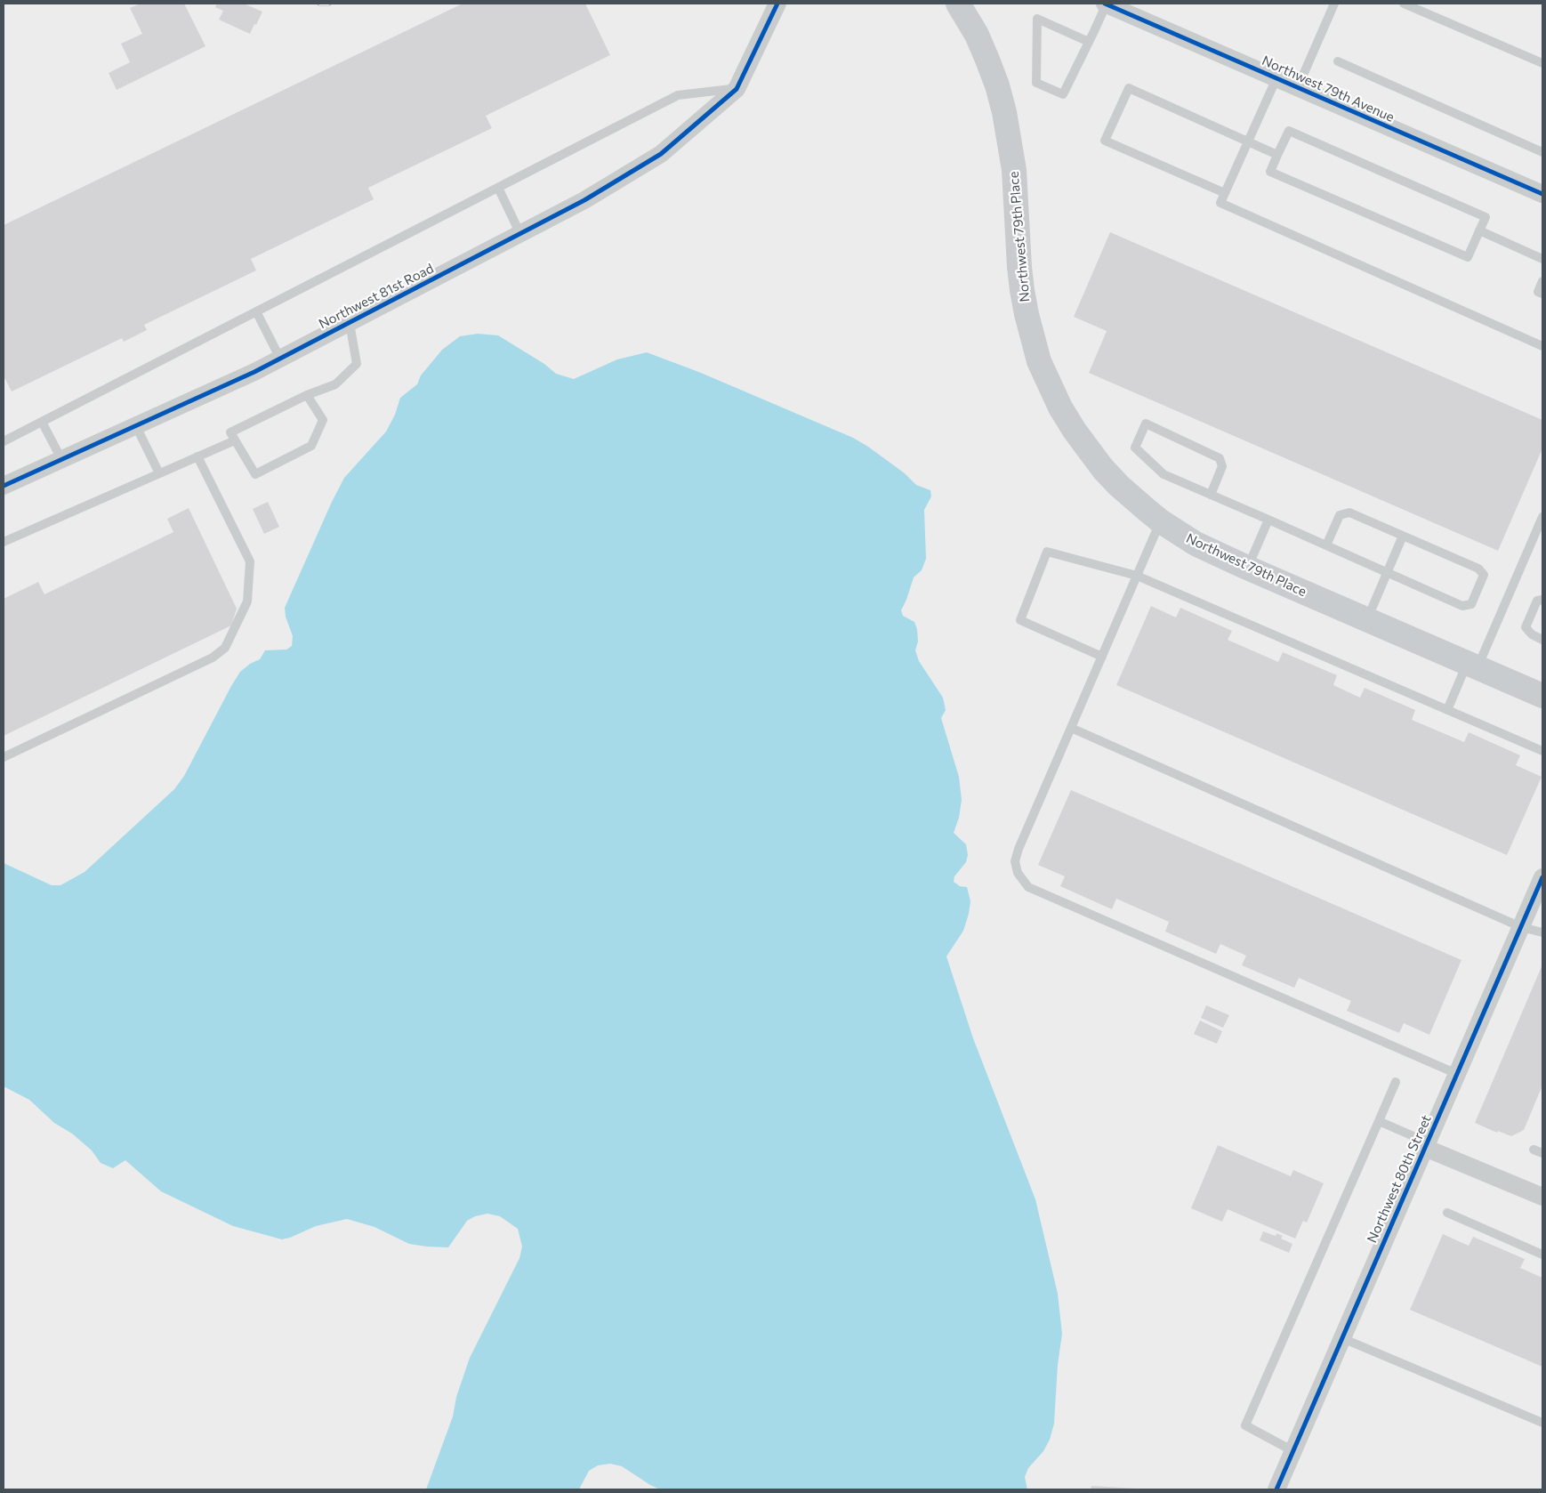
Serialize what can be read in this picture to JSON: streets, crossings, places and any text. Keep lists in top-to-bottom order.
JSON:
{
  "streets": {
    "main road": ["Northwest 79th Place"],
    "street": ["Northwest 79th Avenue", "Northwest 81st Road", "Northwest 80th Street"]
  }
}
